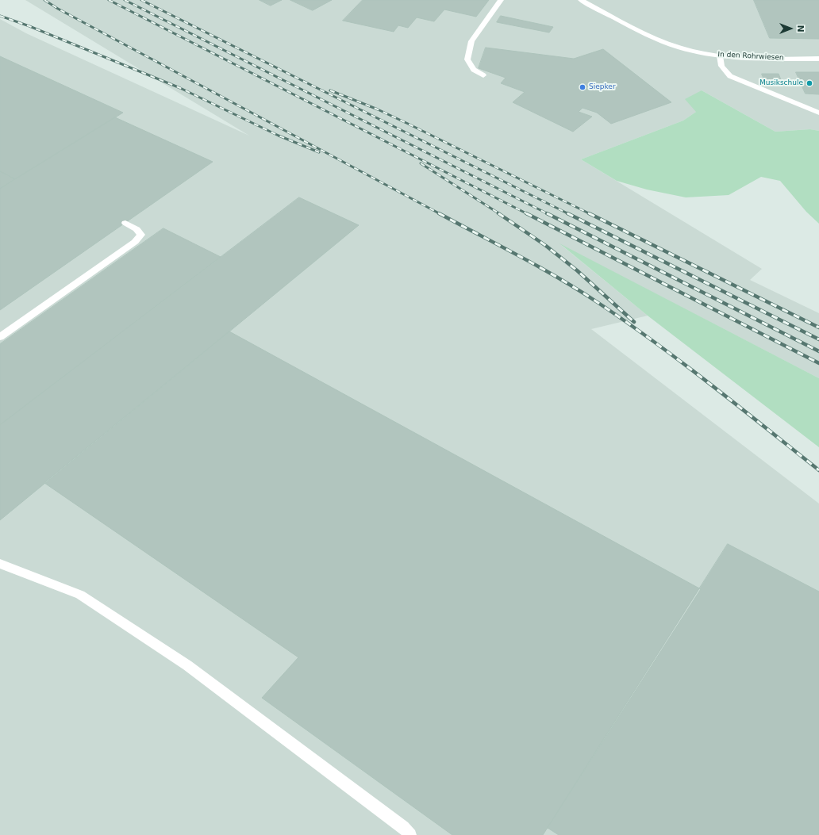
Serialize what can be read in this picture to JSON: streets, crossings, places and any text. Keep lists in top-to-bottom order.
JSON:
{
  "streets": {
    "street": ["In den Rohrwiesen"]
  },
  "places": ["Musikschule", "Siepker"],
  "north": "right"
}
